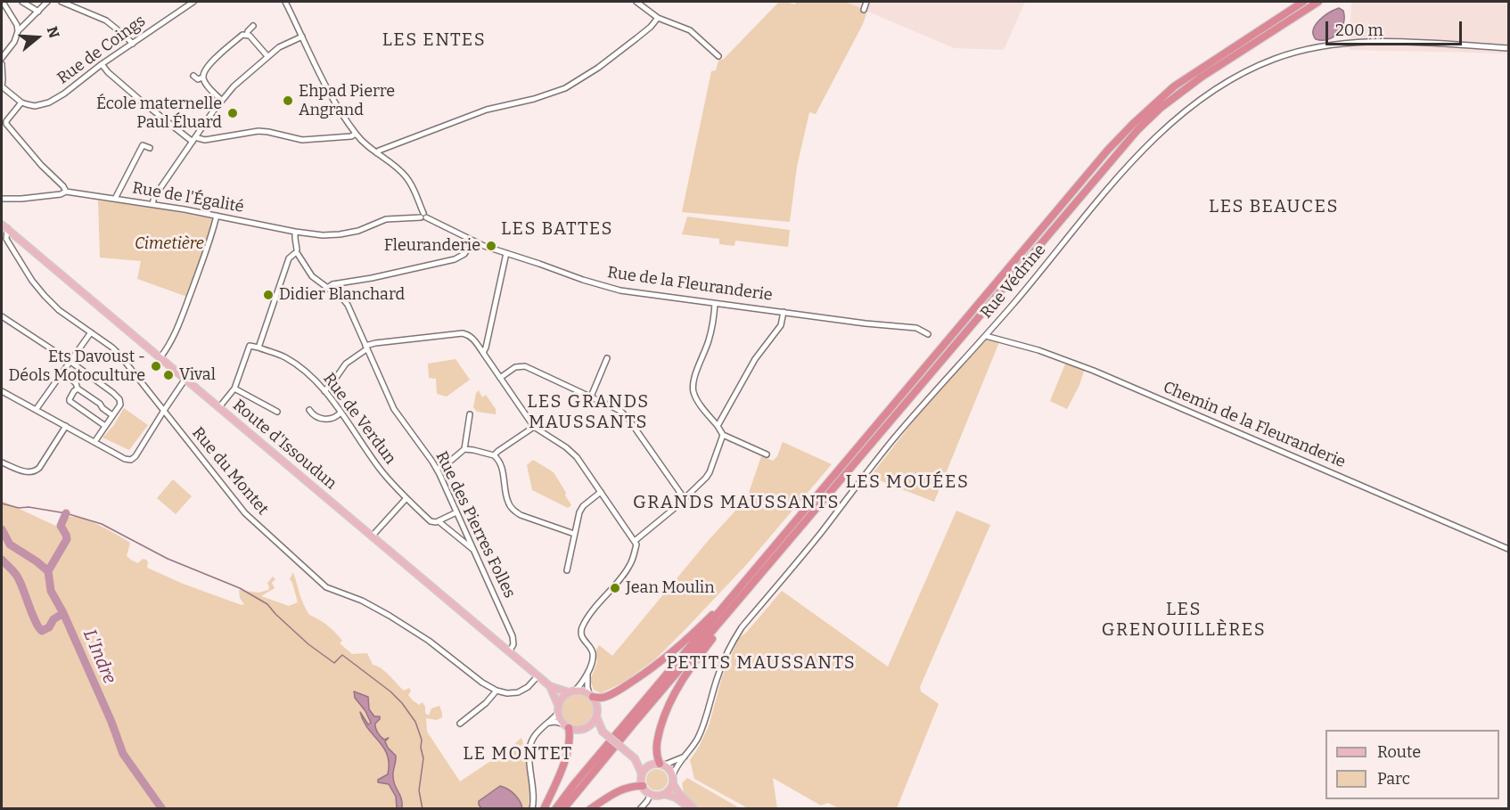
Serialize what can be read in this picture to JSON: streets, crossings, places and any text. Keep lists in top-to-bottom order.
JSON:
{
  "streets": {
    "main road": ["Route d'Issoudun"],
    "street": [
      "Rue de Coings",
      "Rue de l'Égalité",
      "Rue Védrine",
      "Rue de la Fleuranderie",
      "Rue de Verdun",
      "Chemin de la Fleuranderie",
      "Rue du Montet",
      "Rue des Pierres Folles"
    ]
  },
  "crossings": [
    ["Rue de l'Égalité", "Rue de la Fleuranderie"],
    ["Rue de l'Égalité", "Rue des Pierres Folles"],
    ["Rue Védrine", "Chemin de la Fleuranderie"],
    ["Rue de Verdun", "Rue des Pierres Folles"],
    ["Route d'Issoudun", "Rue du Montet"],
    ["Route d'Issoudun", "Rue des Pierres Folles"]
  ],
  "districts": [
    "LES ENTES",
    "LES BEAUCES",
    "LES BATTES",
    "LES GRANDS MAUSSANTS",
    "LES MOUÉES",
    "GRANDS MAUSSANTS",
    "LES GRENOUILLÈRES",
    "PETITS MAUSSANTS",
    "LE MONTET"
  ],
  "water": ["L'Indre"],
  "parks": ["Cimetière"],
  "places": [
    "Ehpad Pierre Angrand",
    "École maternelle Paul Éluard",
    "Fleuranderie",
    "Didier Blanchard",
    "Ets Davoust - Déols Motoculture",
    "Vival",
    "Jean Moulin"
  ],
  "legend": ["Route", "Parc"],
  "scale_bar": "200 m",
  "north": "right"
}
